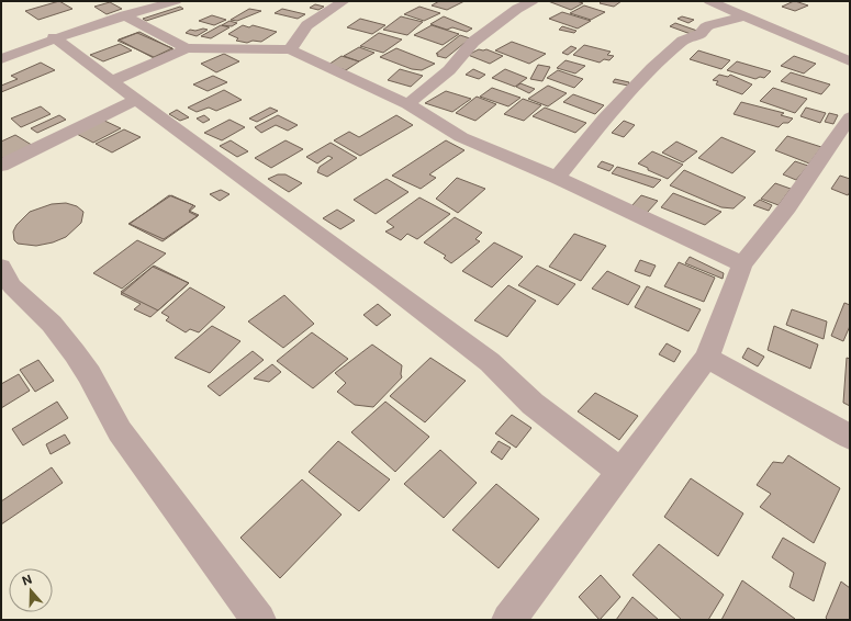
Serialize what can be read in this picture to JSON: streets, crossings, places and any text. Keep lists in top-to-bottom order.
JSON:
{
  "north": "top"
}
